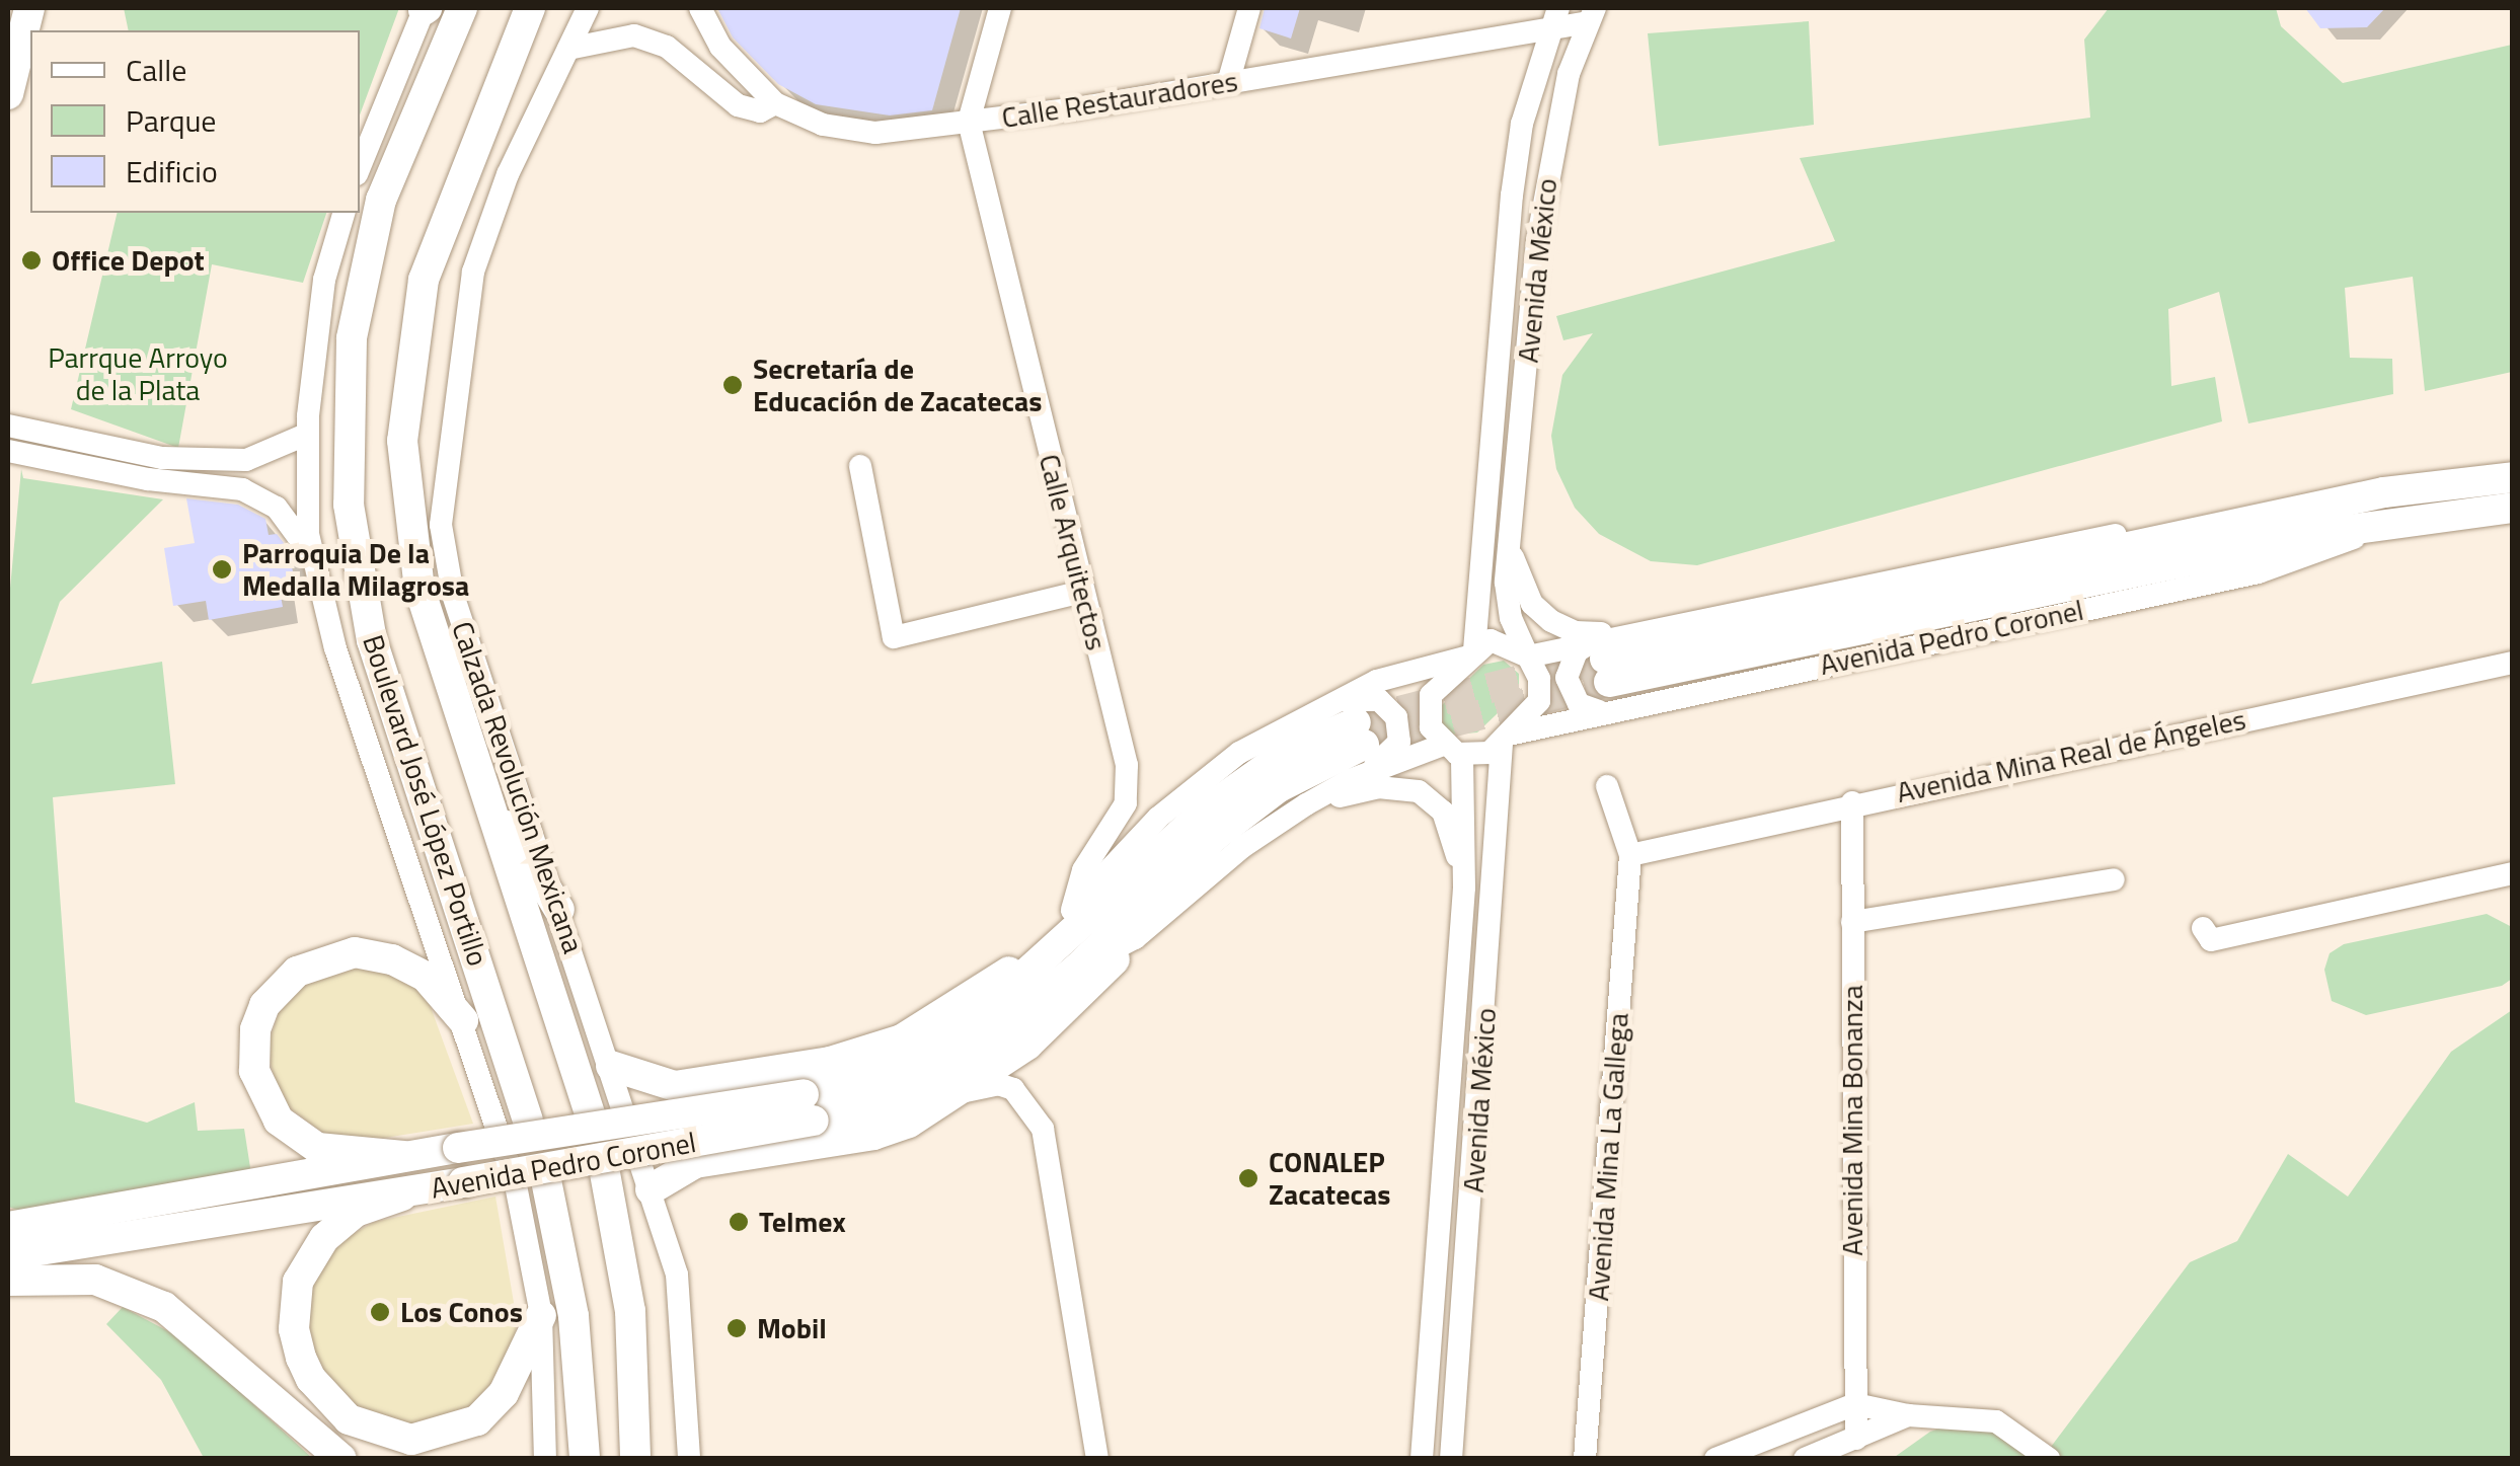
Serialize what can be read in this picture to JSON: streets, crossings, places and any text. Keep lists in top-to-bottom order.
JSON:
{
  "streets": {
    "main road": ["Avenida Pedro Coronel", "Boulevard José López Portillo"],
    "street": [
      "Calle Restauradores",
      "Avenida México",
      "Calle Arquitectos",
      "Avenida Mina Real de Ángeles",
      "Calzada Revolución Mexicana",
      "Avenida Mina Bonanza",
      "Avenida Mina La Gallega"
    ]
  },
  "crossings": [
    ["Calle Restauradores", "Avenida México"],
    ["Calle Restauradores", "Calle Arquitectos"],
    ["Avenida México", "Avenida Pedro Coronel"],
    ["Calle Arquitectos", "Avenida Pedro Coronel"],
    ["Avenida Mina Real de Ángeles", "Avenida Mina Bonanza"],
    ["Avenida Mina Real de Ángeles", "Avenida Mina La Gallega"]
  ],
  "parks": ["Parrque Arroyo de la Plata"],
  "places": [
    "Office Depot",
    "Secretaría de Educación de Zacatecas",
    "Parroquia De la Medalla Milagrosa",
    "CONALEP Zacatecas",
    "Telmex",
    "Los Conos",
    "Mobil"
  ],
  "legend": ["Calle", "Parque", "Edificio"]
}
